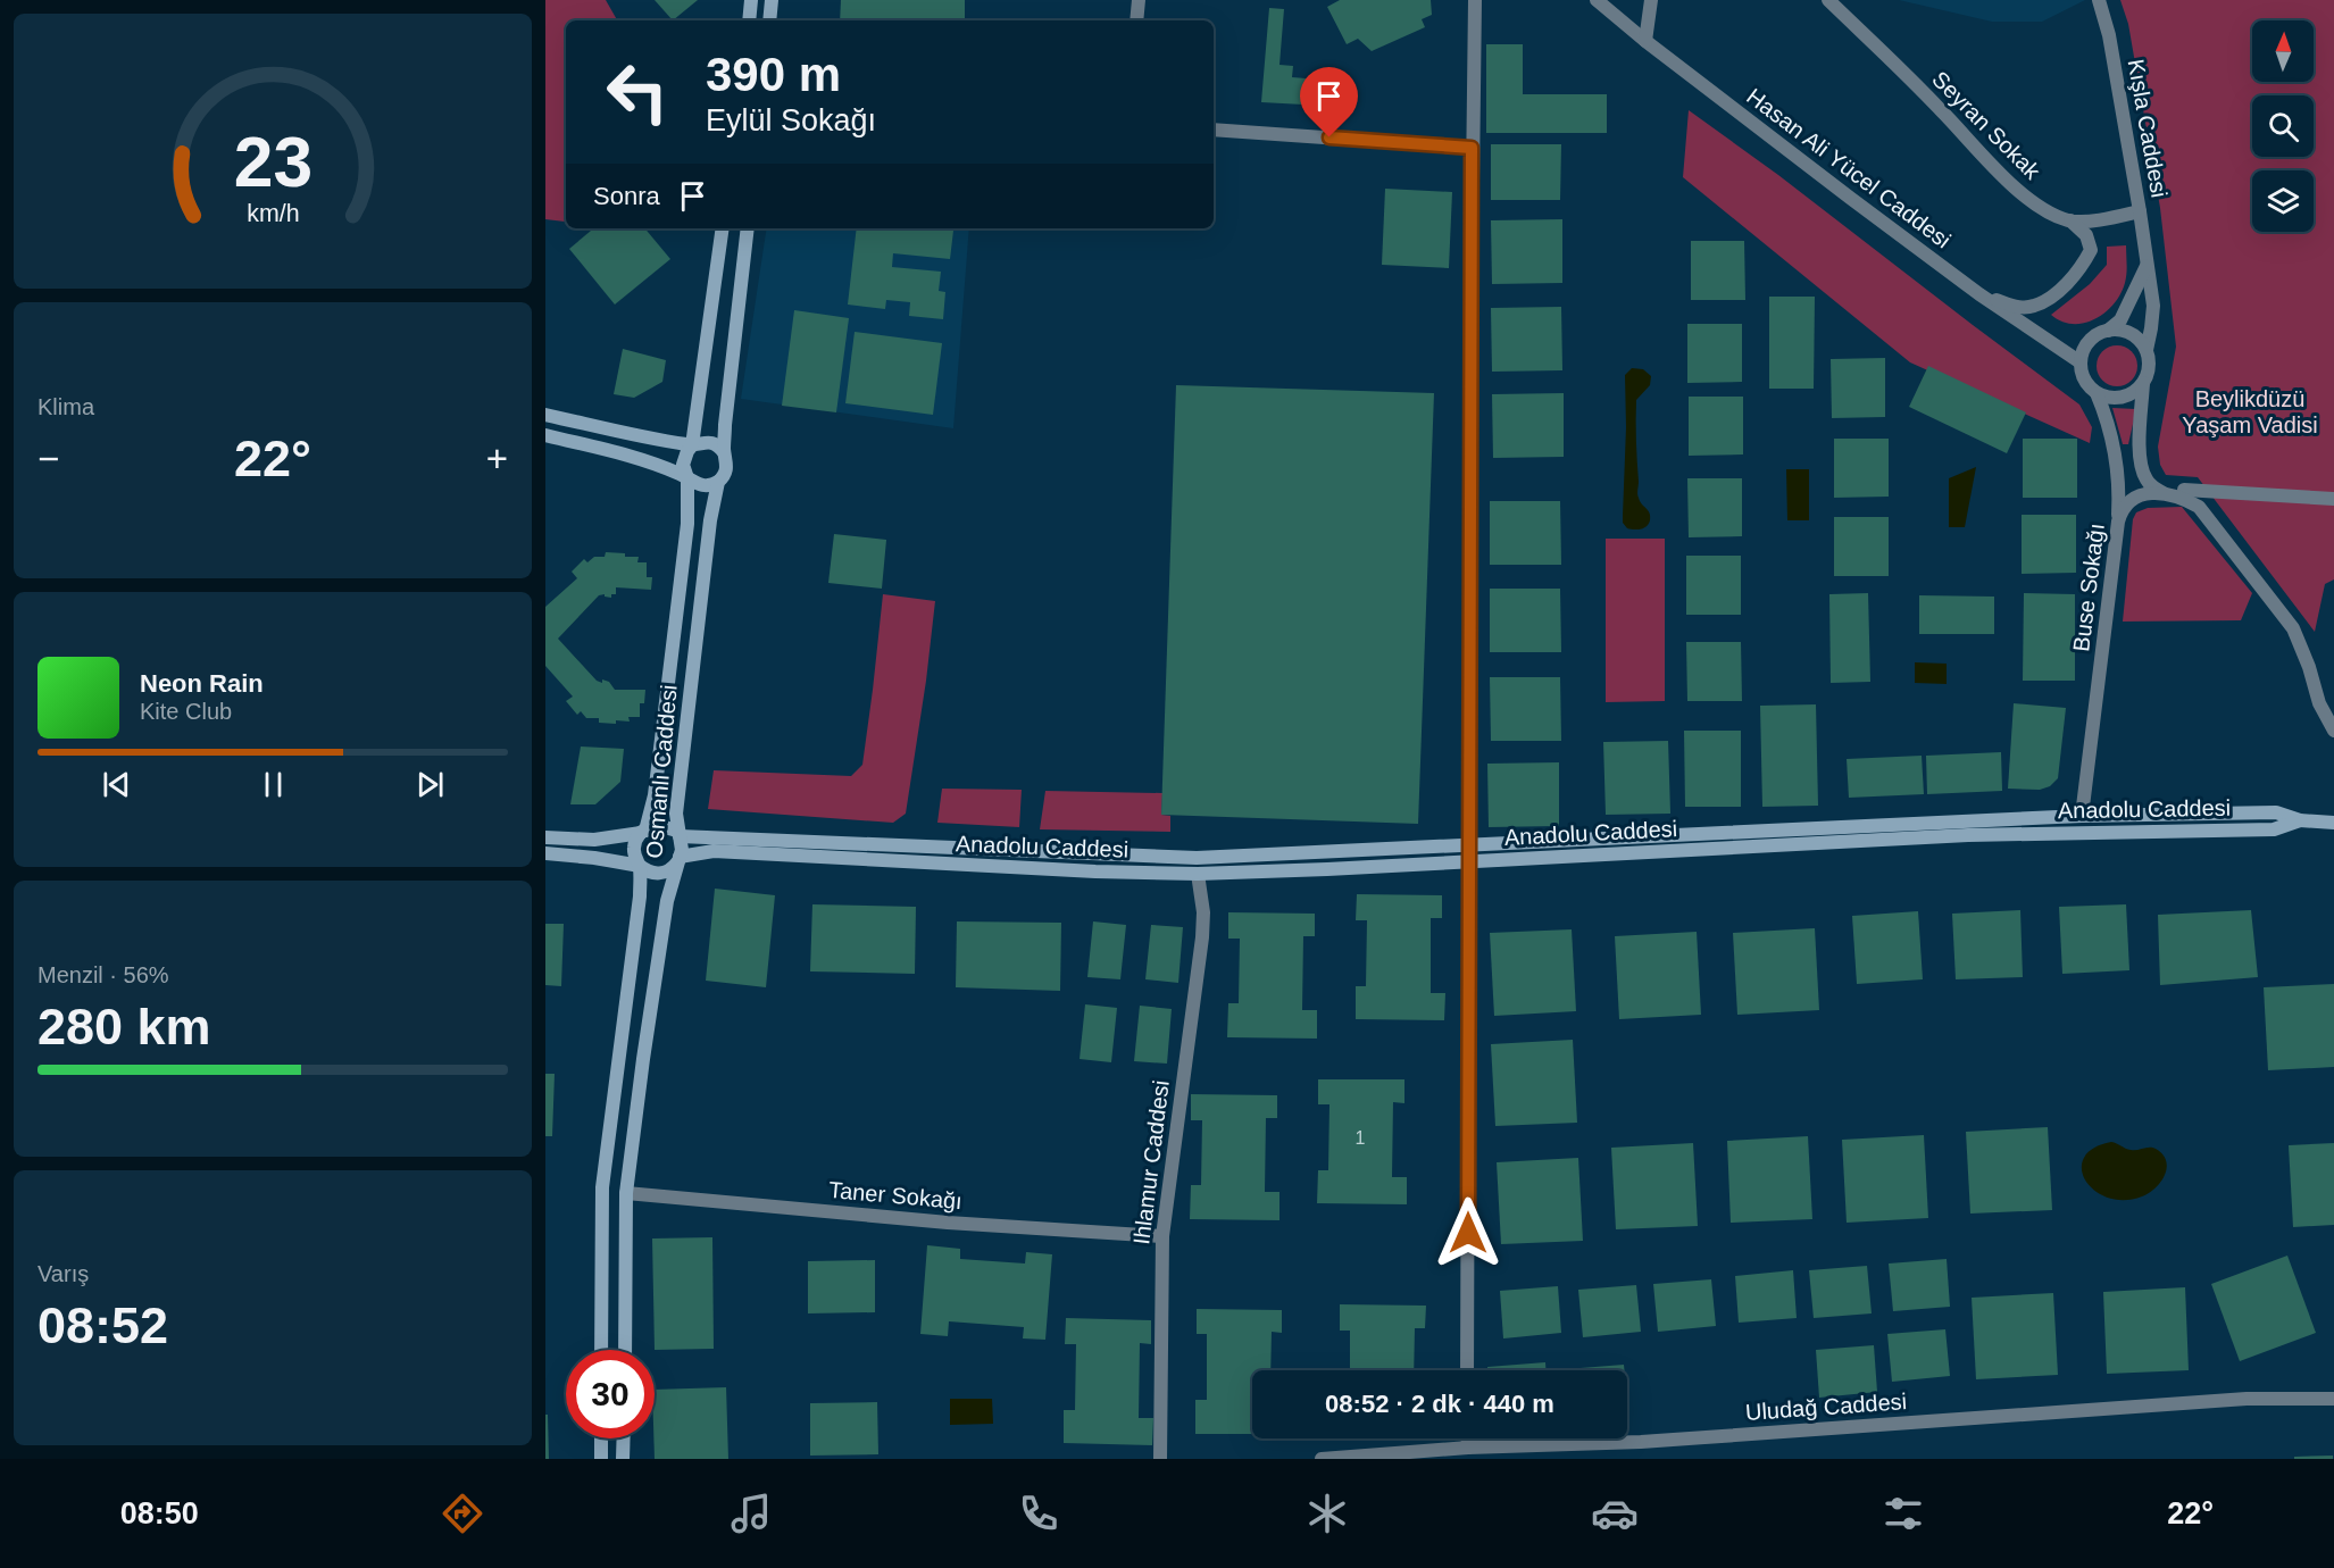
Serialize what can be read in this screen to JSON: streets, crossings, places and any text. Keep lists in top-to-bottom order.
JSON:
{
  "streets": {
    "main road": ["Osmanlı Caddesi", "Anadolu Caddesi"],
    "street": [
      "Seyran Sokak",
      "Kışla Caddesi",
      "Hasan Ali Yücel Caddesi",
      "Buse Sokağı",
      "Ihlamur Caddesi",
      "Taner Sokağı",
      "Uludağ Caddesi"
    ]
  },
  "crossings": [
    ["Seyran Sokak", "Kışla Caddesi"],
    ["Kışla Caddesi", "Hasan Ali Yücel Caddesi"],
    ["Buse Sokağı", "Anadolu Caddesi"],
    ["Osmanlı Caddesi", "Anadolu Caddesi"],
    ["Osmanlı Caddesi", "Taner Sokağı"],
    ["Anadolu Caddesi", "Ihlamur Caddesi"],
    ["Ihlamur Caddesi", "Taner Sokağı"]
  ],
  "parks": ["Beylikdüzü Yaşam Vadisi"],
  "house_numbers": ["1"],
  "north": "top",
  "page": {
    "turn": ["390 m", "Eylül Sokağı"],
    "then": "Sonra",
    "tile": [
      "Klima",
      ["Menzil · 56%", "280 km"],
      ["Varış", "08:52"]
    ],
    "heat": ["−", "22°", "+"],
    "song": ["Neon Rain", "Kite Club"],
    "limit": "30",
    "trip": "08:52 · 2 dk · 440 m",
    "tabs": ["08:50", "22°"],
    "gauge": ["23", "km/h"]
  }
}
